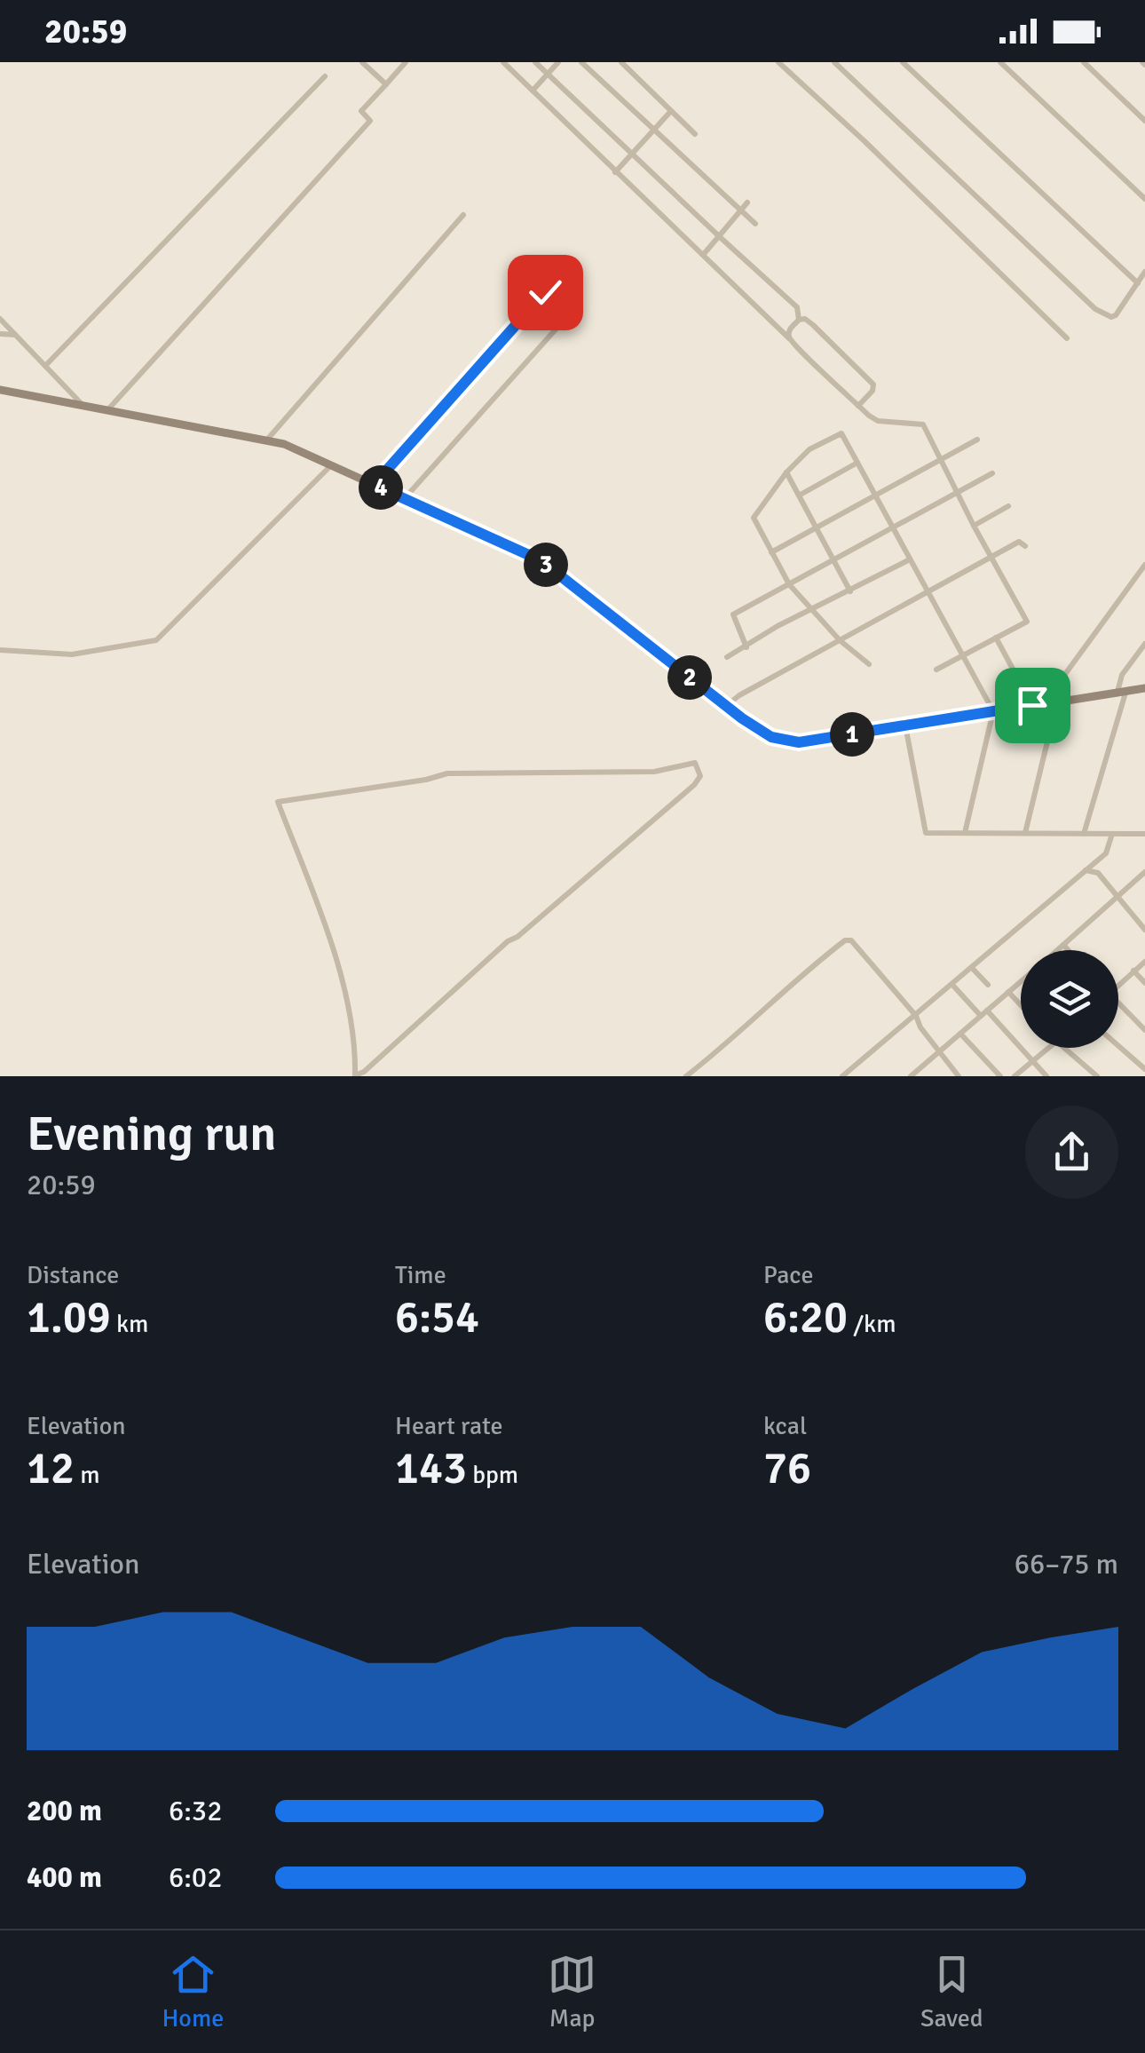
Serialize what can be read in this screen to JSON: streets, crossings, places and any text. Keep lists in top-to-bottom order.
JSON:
{
  "page": {
    "status": "20:59",
    "pins": [
      "4",
      "3",
      "2",
      "1"
    ],
    "heading": ["Evening run", "20:59"],
    "stats": [
      ["Distance", "1.09 km"],
      ["Time", "6:54"],
      ["Pace", "6:20 /km"],
      ["Elevation", "12 m"],
      ["Heart rate", "143 bpm"],
      ["kcal", "76"]
    ],
    "chart": ["Elevation", "66–75 m"],
    "list": [
      {
        "name": "200 m",
        "note": "6:32"
      },
      {
        "name": "400 m",
        "note": "6:02"
      }
    ],
    "tabs": ["Home", "Map", "Saved"]
  }
}
